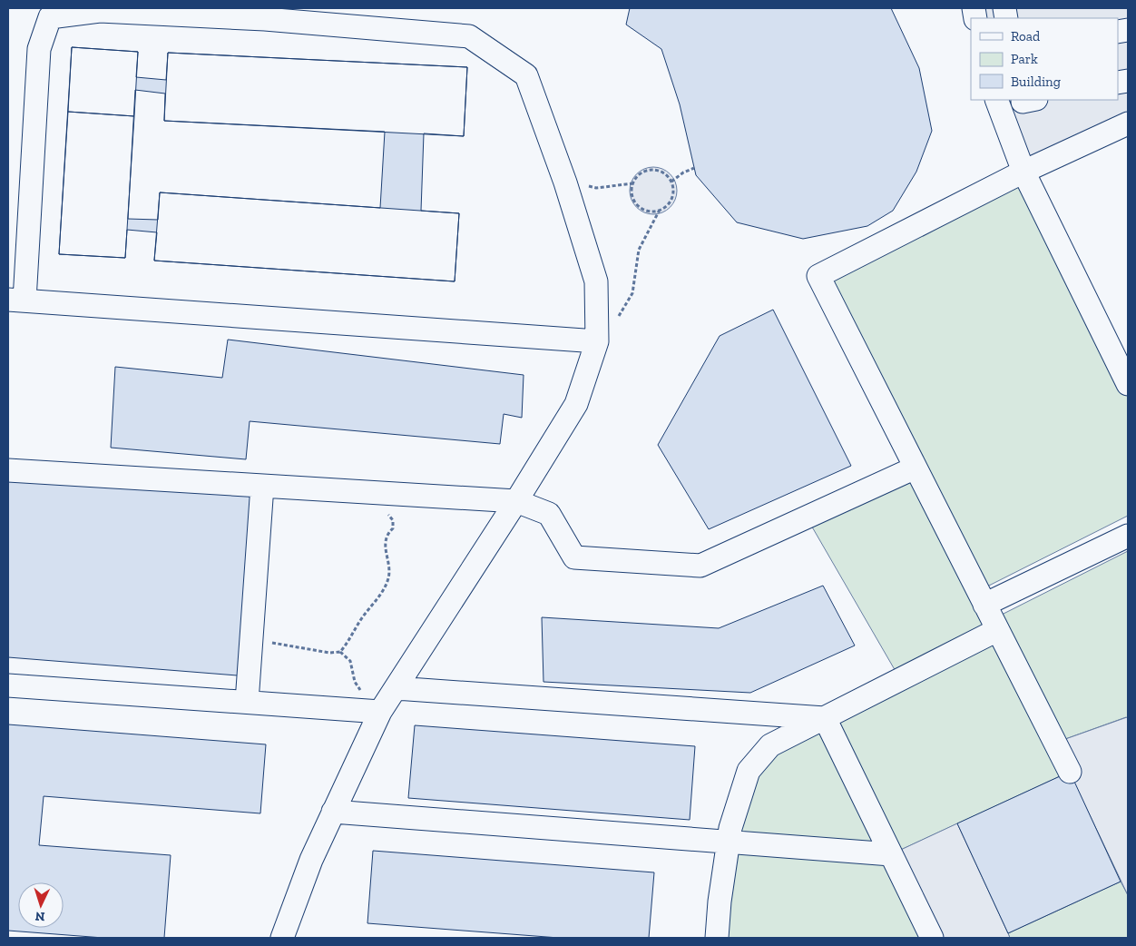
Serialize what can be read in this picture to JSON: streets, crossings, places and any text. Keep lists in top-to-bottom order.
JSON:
{
  "legend": ["Road", "Park", "Building"],
  "north": "bottom"
}
